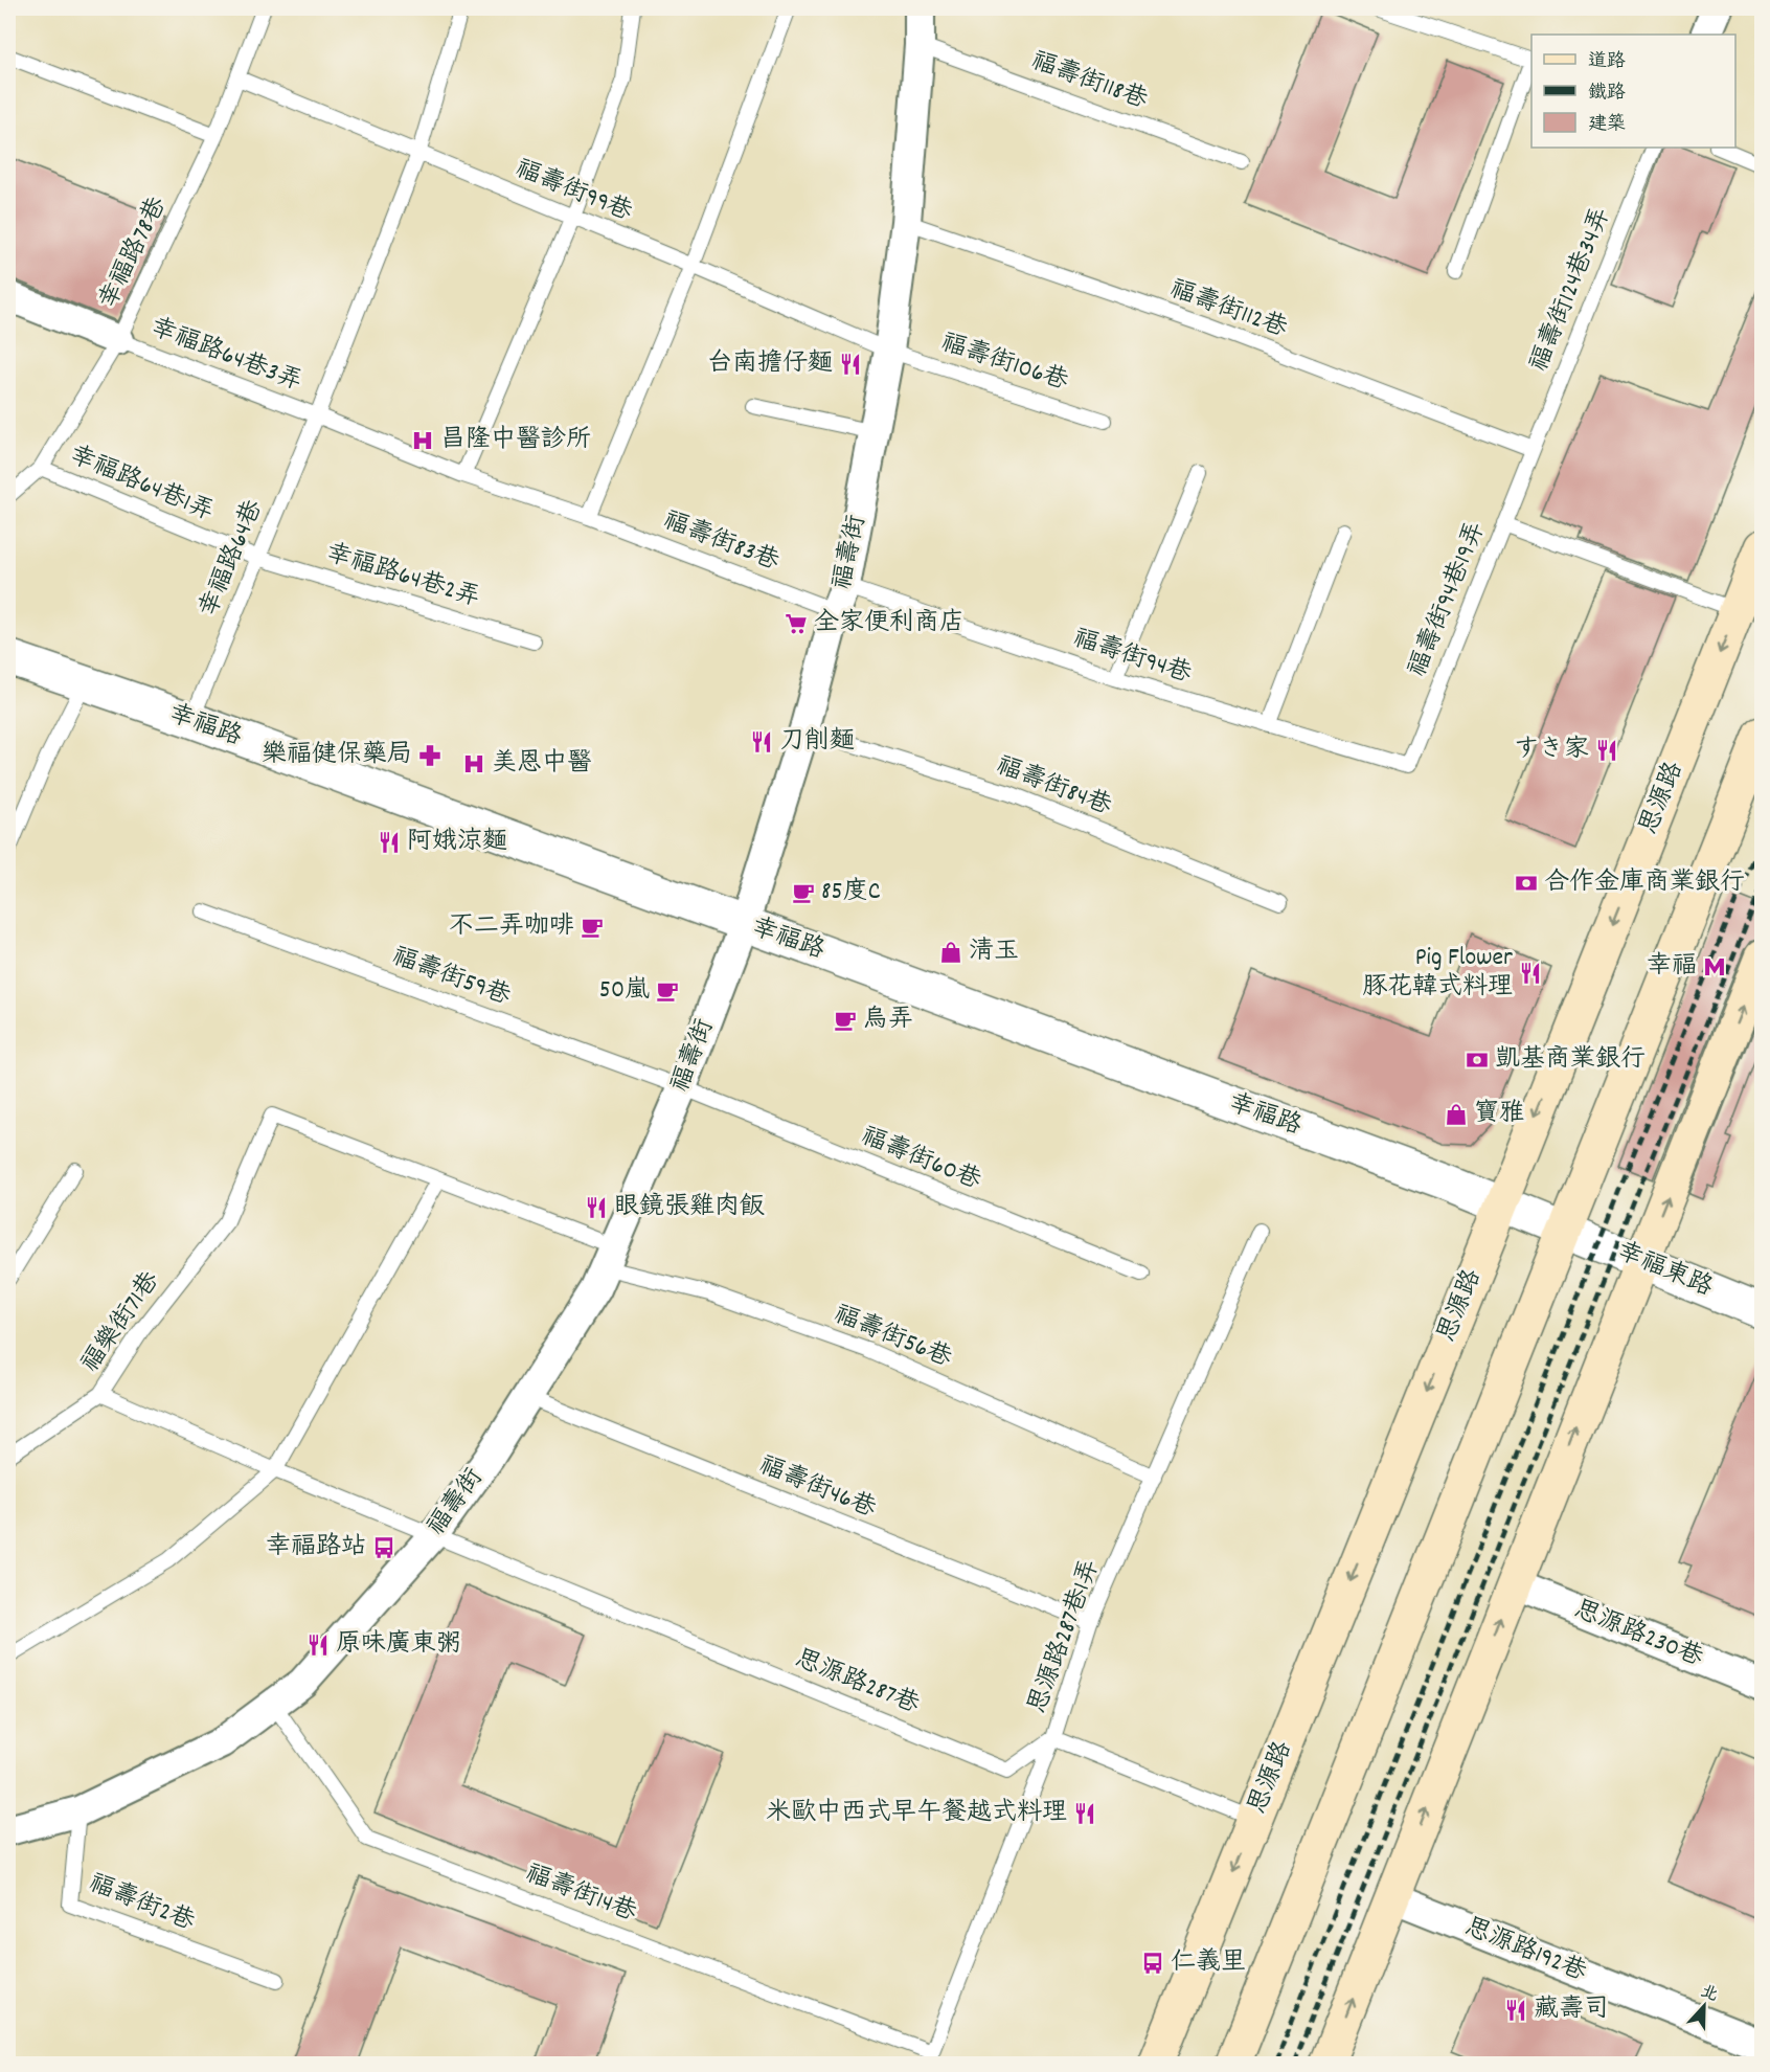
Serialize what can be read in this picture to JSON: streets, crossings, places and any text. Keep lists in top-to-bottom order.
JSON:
{
  "streets": {
    "main road": ["思源路"],
    "street": [
      "福壽街",
      "幸福路",
      "幸福東路",
      "思源路230巷",
      "思源路192巷"
    ],
    "lane": [
      "福壽街118巷",
      "福壽街99巷",
      "幸福路78巷",
      "福壽街124巷34弄",
      "福壽街112巷",
      "幸福路64巷3弄",
      "福壽街106巷",
      "幸福路64巷1弄",
      "福壽街83巷",
      "幸福路64巷",
      "幸福路64巷2弄",
      "福壽街94巷19弄",
      "福壽街94巷",
      "福壽街84巷",
      "福壽街59巷",
      "福壽街60巷",
      "福樂街71巷",
      "福壽街56巷",
      "福壽街46巷",
      "思源路287巷1弄",
      "思源路287巷",
      "福壽街14巷",
      "福壽街2巷"
    ]
  },
  "crossings": [
    ["福壽街118巷", "福壽街"],
    ["福壽街99巷", "幸福路78巷"],
    ["福壽街99巷", "福壽街106巷"],
    ["福壽街99巷", "福壽街"],
    ["福壽街99巷", "幸福路64巷"],
    ["幸福路78巷", "幸福路64巷3弄"],
    ["幸福路78巷", "幸福路64巷1弄"],
    ["福壽街124巷34弄", "福壽街112巷"],
    ["福壽街124巷34弄", "福壽街94巷19弄"],
    ["福壽街112巷", "福壽街"],
    ["福壽街112巷", "福壽街94巷19弄"],
    ["幸福路64巷3弄", "福壽街83巷"],
    ["幸福路64巷3弄", "幸福路64巷"],
    ["福壽街106巷", "福壽街"],
    ["幸福路64巷1弄", "幸福路64巷"],
    ["幸福路64巷1弄", "幸福路64巷2弄"],
    ["福壽街83巷", "福壽街"],
    ["福壽街83巷", "福壽街94巷"],
    ["福壽街", "福壽街94巷"],
    ["福壽街", "幸福路"],
    ["福壽街", "福壽街84巷"],
    ["福壽街", "福壽街59巷"],
    ["福壽街", "福壽街60巷"],
    ["福壽街", "福壽街56巷"],
    ["福壽街", "福壽街46巷"],
    ["福壽街", "思源路287巷"],
    ["福壽街", "福壽街14巷"],
    ["福壽街", "福壽街2巷"],
    ["幸福路64巷", "幸福路64巷2弄"],
    ["幸福路64巷", "幸福路"],
    ["福壽街94巷19弄", "福壽街94巷"],
    ["幸福路", "思源路"],
    ["幸福路", "幸福東路"],
    ["福壽街59巷", "福壽街60巷"],
    ["福樂街71巷", "福壽街56巷"],
    ["福壽街56巷", "思源路287巷1弄"],
    ["福壽街46巷", "思源路287巷1弄"],
    ["思源路287巷1弄", "思源路287巷"],
    ["思源路287巷1弄", "福壽街14巷"]
  ],
  "places": {
    "restaurant": [
      "台南擔仔麵",
      "刀削麵",
      "すき家",
      "阿娥涼麵",
      "Pig Flower 豚花韓式料理",
      "眼鏡張雞肉飯",
      "原味廣東粥",
      "米歐中西式早午餐越式料理",
      "藏壽司"
    ],
    "hospital": ["昌隆中醫診所", "美恩中醫"],
    "supermarket": ["全家便利商店"],
    "pharmacy": ["樂福健保藥局"],
    "bank": ["合作金庫商業銀行", "凱基商業銀行"],
    "cafe": [
      "85度C",
      "不二弄咖啡",
      "50嵐",
      "烏弄"
    ],
    "shop": ["清玉", "寶雅"],
    "metro station": ["幸福"],
    "bus stop": ["幸福路站", "仁義里"]
  },
  "legend": ["道路", "鐵路", "建築"],
  "north": "top"
}
